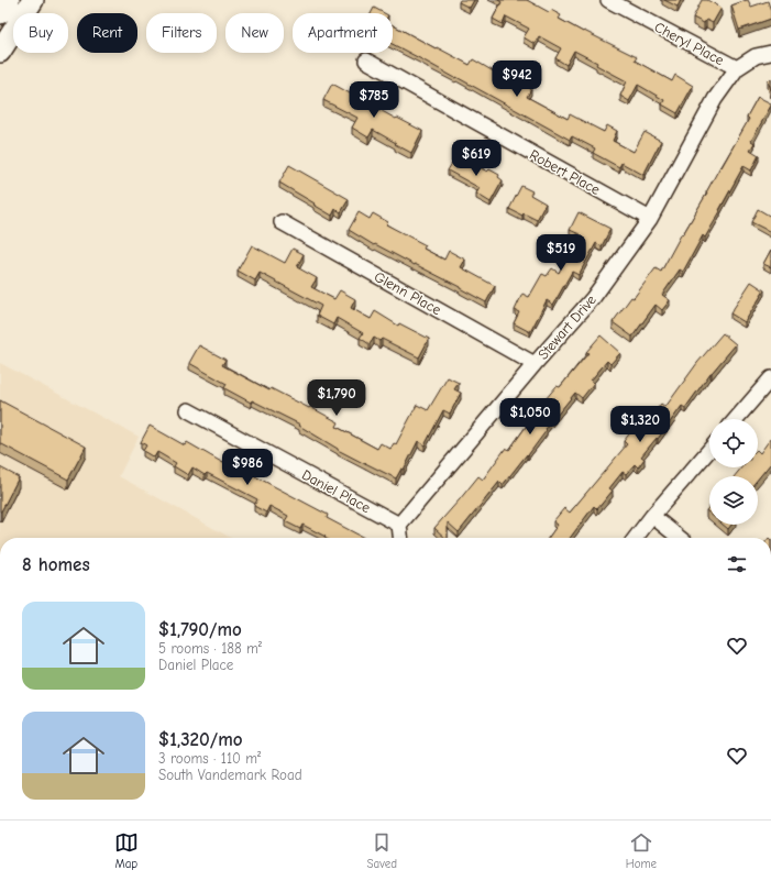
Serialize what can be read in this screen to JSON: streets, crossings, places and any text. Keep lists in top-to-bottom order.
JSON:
{
  "streets": {
    "street": [
      "Cheryl Place",
      "Robert Place",
      "Glenn Place",
      "Stewart Drive",
      "Daniel Place"
    ]
  },
  "crossings": [
    ["Cheryl Place", "Stewart Drive"],
    ["Robert Place", "Stewart Drive"],
    ["Glenn Place", "Stewart Drive"],
    ["Stewart Drive", "Daniel Place"]
  ],
  "page": {
    "chip": [
      "Buy",
      "Rent",
      "Filters",
      "New",
      "Apartment"
    ],
    "price": [
      "$942",
      "$785",
      "$619",
      "$519",
      "$1,790",
      "$1,050",
      "$1,320",
      "$986"
    ],
    "heading": "8 homes",
    "list": [
      {
        "name": "$1,790/mo",
        "note": "5 rooms · 188 m² · Daniel Place"
      },
      {
        "name": "$1,320/mo",
        "note": "3 rooms · 110 m² · South Vandemark Road"
      }
    ],
    "tabs": ["Map", "Saved", "Home"]
  }
}
